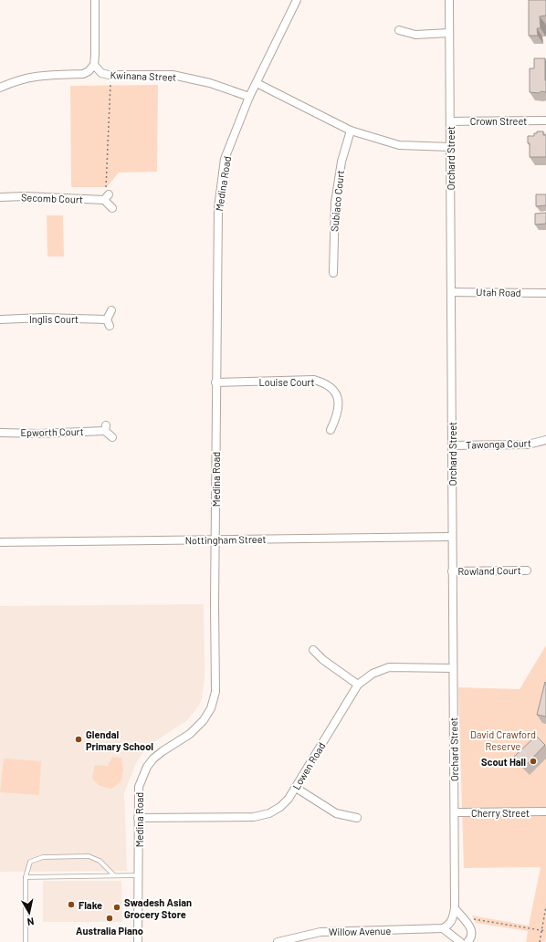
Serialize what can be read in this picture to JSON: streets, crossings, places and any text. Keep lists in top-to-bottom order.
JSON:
{
  "streets": {
    "street": [
      "Kwinana Street",
      "Crown Street",
      "Orchard Street",
      "Medina Road",
      "Secomb Court",
      "Subiaco Court",
      "Utah Road",
      "Inglis Court",
      "Louise Court",
      "Epworth Court",
      "Tawonga Court",
      "Nottingham Street",
      "Rowland Court",
      "Lowen Road",
      "Cherry Street",
      "Willow Avenue"
    ]
  },
  "crossings": [
    ["Kwinana Street", "Medina Road"],
    ["Crown Street", "Orchard Street"],
    ["Orchard Street", "Utah Road"],
    ["Orchard Street", "Tawonga Court"],
    ["Orchard Street", "Nottingham Street"],
    ["Orchard Street", "Rowland Court"],
    ["Orchard Street", "Lowen Road"],
    ["Orchard Street", "Cherry Street"],
    ["Orchard Street", "Willow Avenue"],
    ["Medina Road", "Louise Court"],
    ["Medina Road", "Nottingham Street"],
    ["Medina Road", "Lowen Road"]
  ],
  "parks": ["David Crawford Reserve"],
  "places": [
    "Glendal Primary School",
    "Scout Hall",
    "Flake",
    "Swadesh Asian Grocery Store",
    "Australia Piano"
  ],
  "north": "bottom"
}
